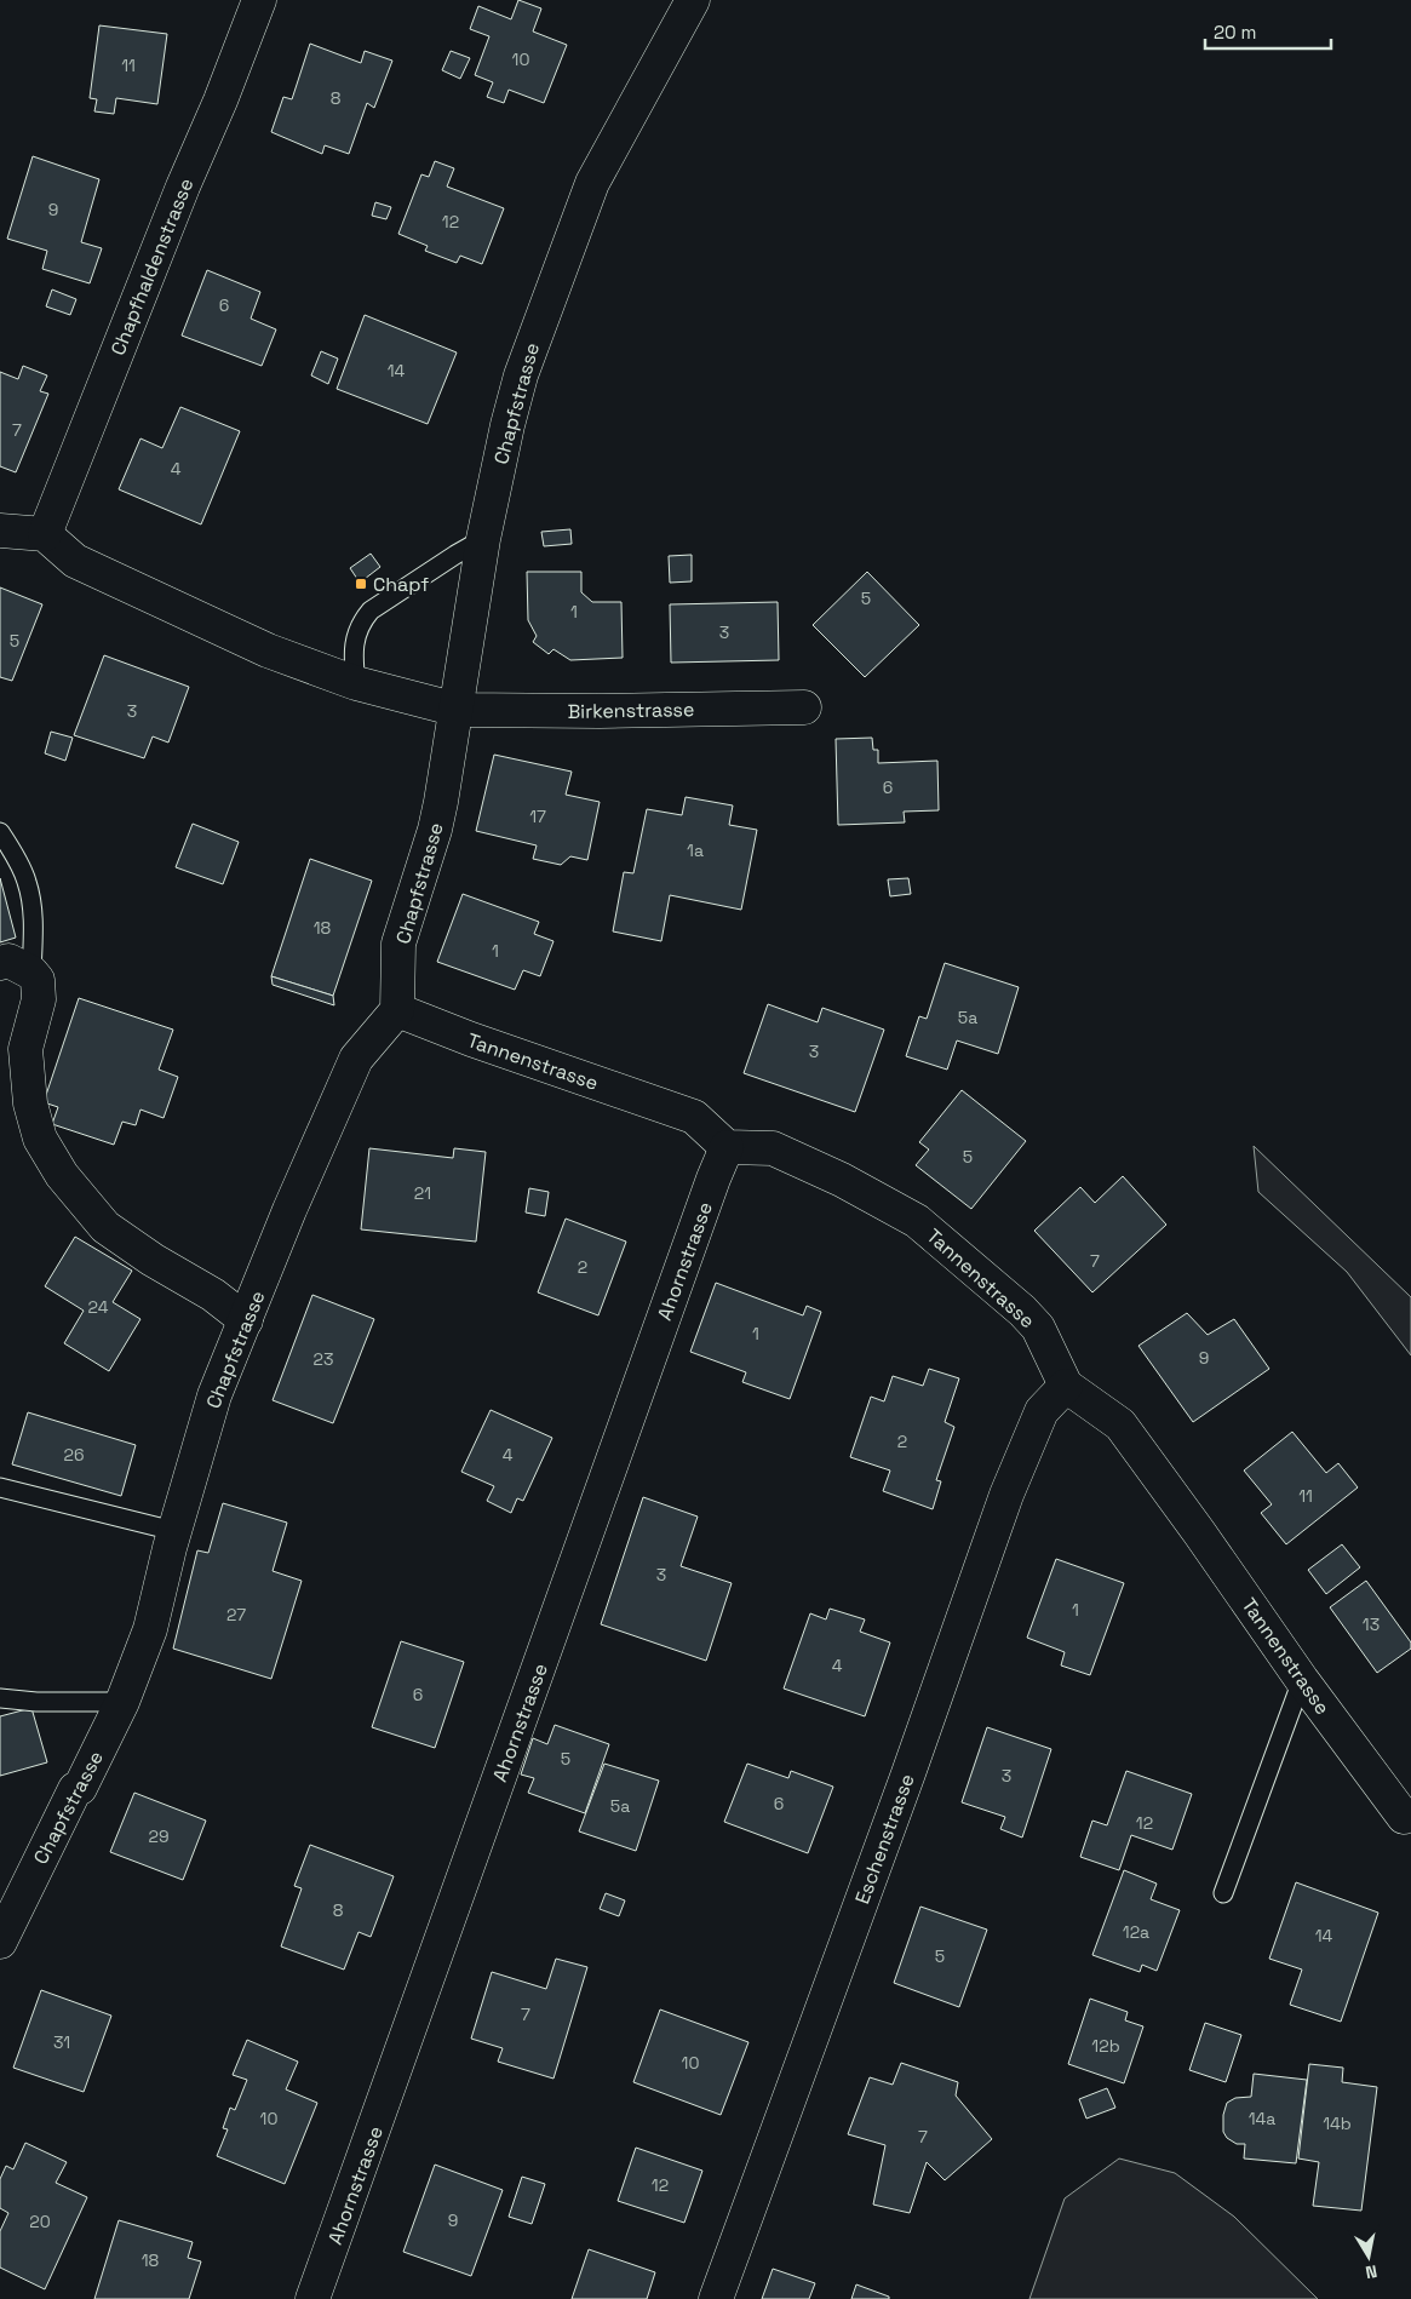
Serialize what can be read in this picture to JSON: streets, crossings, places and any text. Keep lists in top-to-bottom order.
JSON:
{
  "streets": {
    "street": [
      "Chapfhaldenstrasse",
      "Chapfstrasse",
      "Birkenstrasse",
      "Tannenstrasse",
      "Ahornstrasse",
      "Eschenstrasse"
    ]
  },
  "crossings": [
    ["Chapfstrasse", "Birkenstrasse"],
    ["Chapfstrasse", "Tannenstrasse"],
    ["Tannenstrasse", "Ahornstrasse"],
    ["Tannenstrasse", "Eschenstrasse"]
  ],
  "places": {
    "transit": ["Chapf"]
  },
  "house_numbers": [
    "10",
    "11",
    "8",
    "9",
    "12",
    "6",
    "14",
    "7",
    "4",
    "5",
    "1",
    "3",
    "5",
    "3",
    "6",
    "17",
    "1a",
    "18",
    "1",
    "5a",
    "3",
    "5",
    "21",
    "7",
    "2",
    "24",
    "1",
    "9",
    "23",
    "2",
    "26",
    "4",
    "11",
    "3",
    "1",
    "27",
    "13",
    "4",
    "6",
    "5",
    "3",
    "6",
    "5a",
    "12",
    "29",
    "8",
    "12a",
    "14",
    "5",
    "7",
    "31",
    "12b",
    "10",
    "10",
    "14a",
    "14b",
    "7",
    "12",
    "9",
    "20",
    "18"
  ],
  "scale_bar": "20 m",
  "north": "bottom"
}
